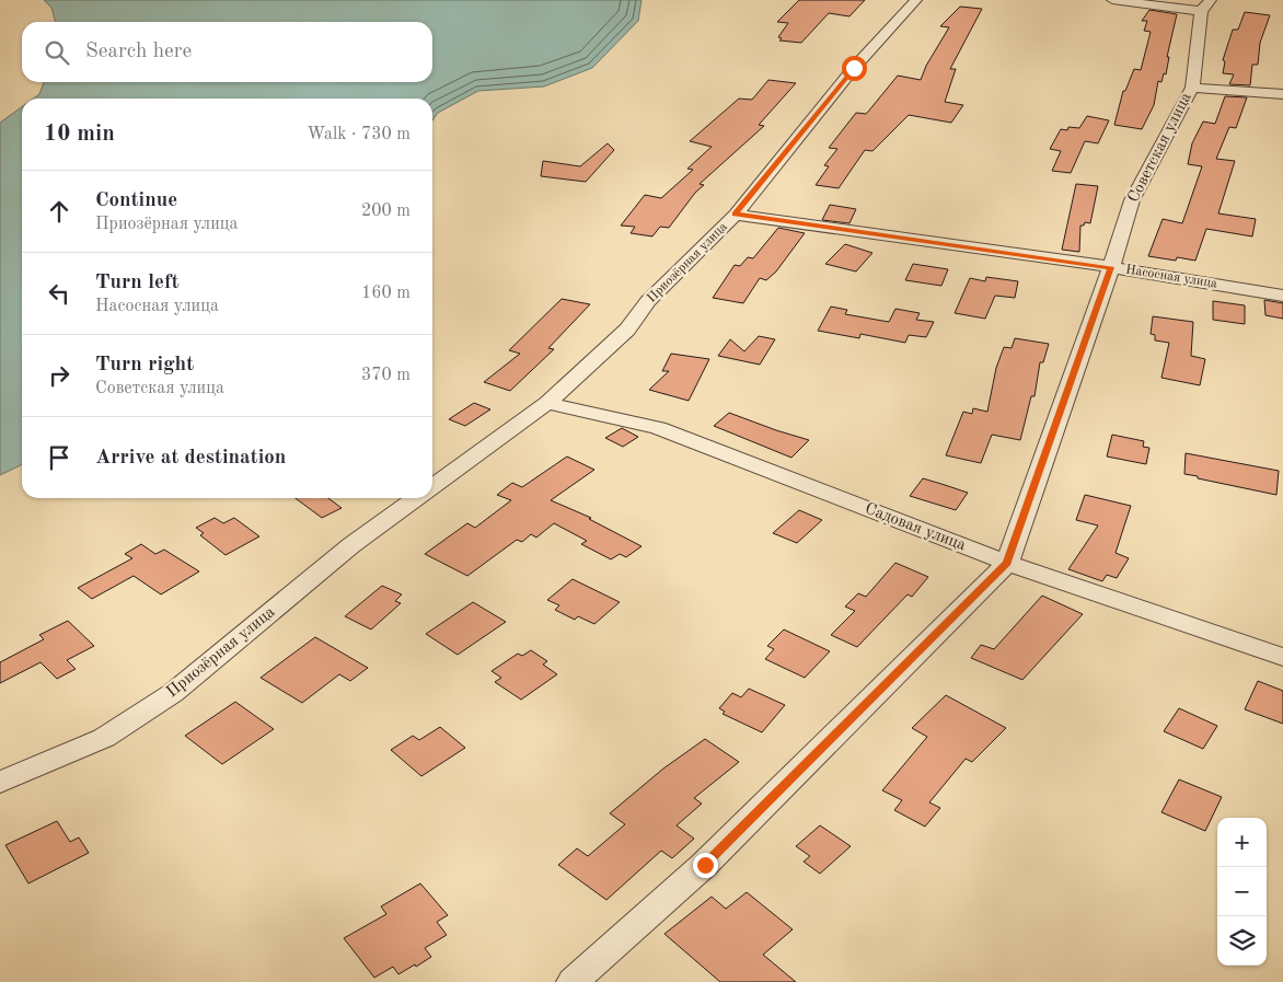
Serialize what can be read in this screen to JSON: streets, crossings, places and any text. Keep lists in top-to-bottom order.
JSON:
{
  "streets": {
    "street": [
      "Советская улица",
      "Приозёрная улица",
      "Насосная улица",
      "Садовая улица"
    ]
  },
  "crossings": [
    ["Советская улица", "Насосная улица"],
    ["Советская улица", "Садовая улица"],
    ["Приозёрная улица", "Насосная улица"],
    ["Приозёрная улица", "Садовая улица"]
  ],
  "page": {
    "search": "Search here",
    "heading": ["10 min", "Walk · 730 m"],
    "list": [
      ["Continue", "Приозёрная улица", "200 m"],
      ["Turn left", "Насосная улица", "160 m"],
      ["Turn right", "Советская улица", "370 m"],
      "Arrive at destination"
    ],
    "map_buttons": ["+", "−"]
  }
}
